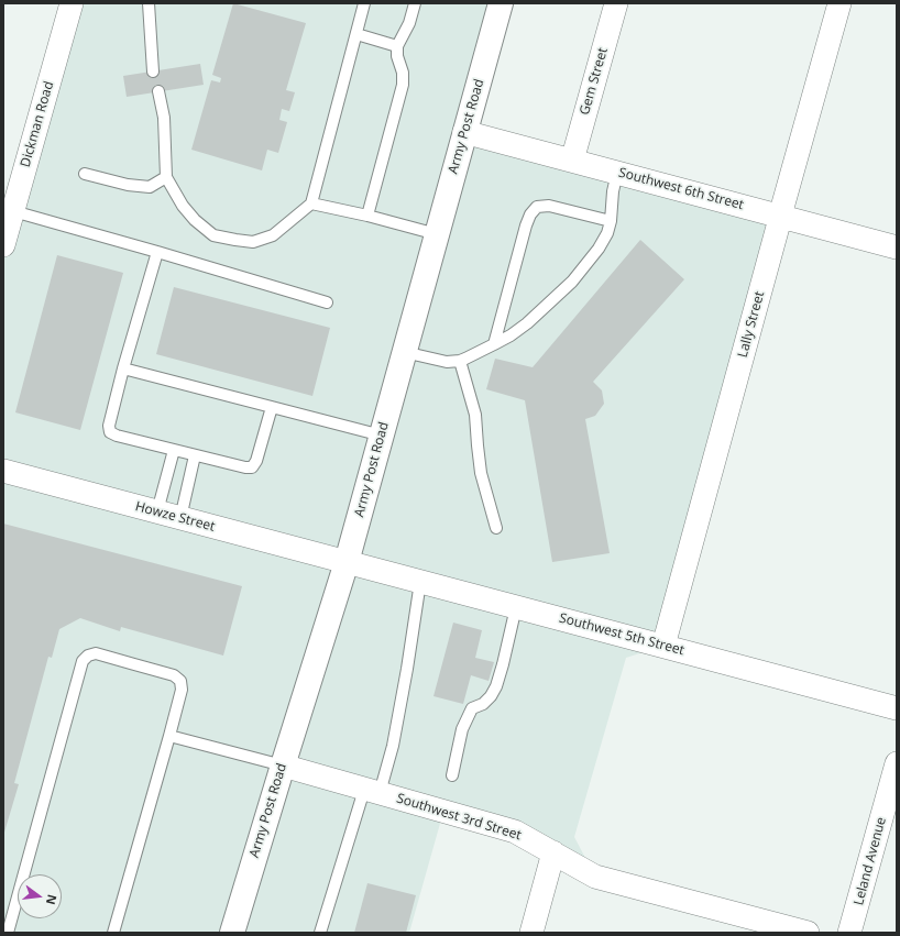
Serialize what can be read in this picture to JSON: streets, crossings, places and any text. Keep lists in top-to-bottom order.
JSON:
{
  "streets": {
    "main road": ["Army Post Road"],
    "street": [
      "Gem Street",
      "Dickman Road",
      "Southwest 6th Street",
      "Lally Street",
      "Howze Street",
      "Southwest 5th Street",
      "Southwest 3rd Street",
      "Leland Avenue"
    ]
  },
  "crossings": [
    ["Gem Street", "Southwest 6th Street"],
    ["Army Post Road", "Southwest 6th Street"],
    ["Army Post Road", "Howze Street"],
    ["Army Post Road", "Southwest 5th Street"],
    ["Army Post Road", "Southwest 3rd Street"],
    ["Southwest 6th Street", "Lally Street"],
    ["Lally Street", "Southwest 5th Street"],
    ["Howze Street", "Southwest 5th Street"]
  ],
  "north": "right"
}
